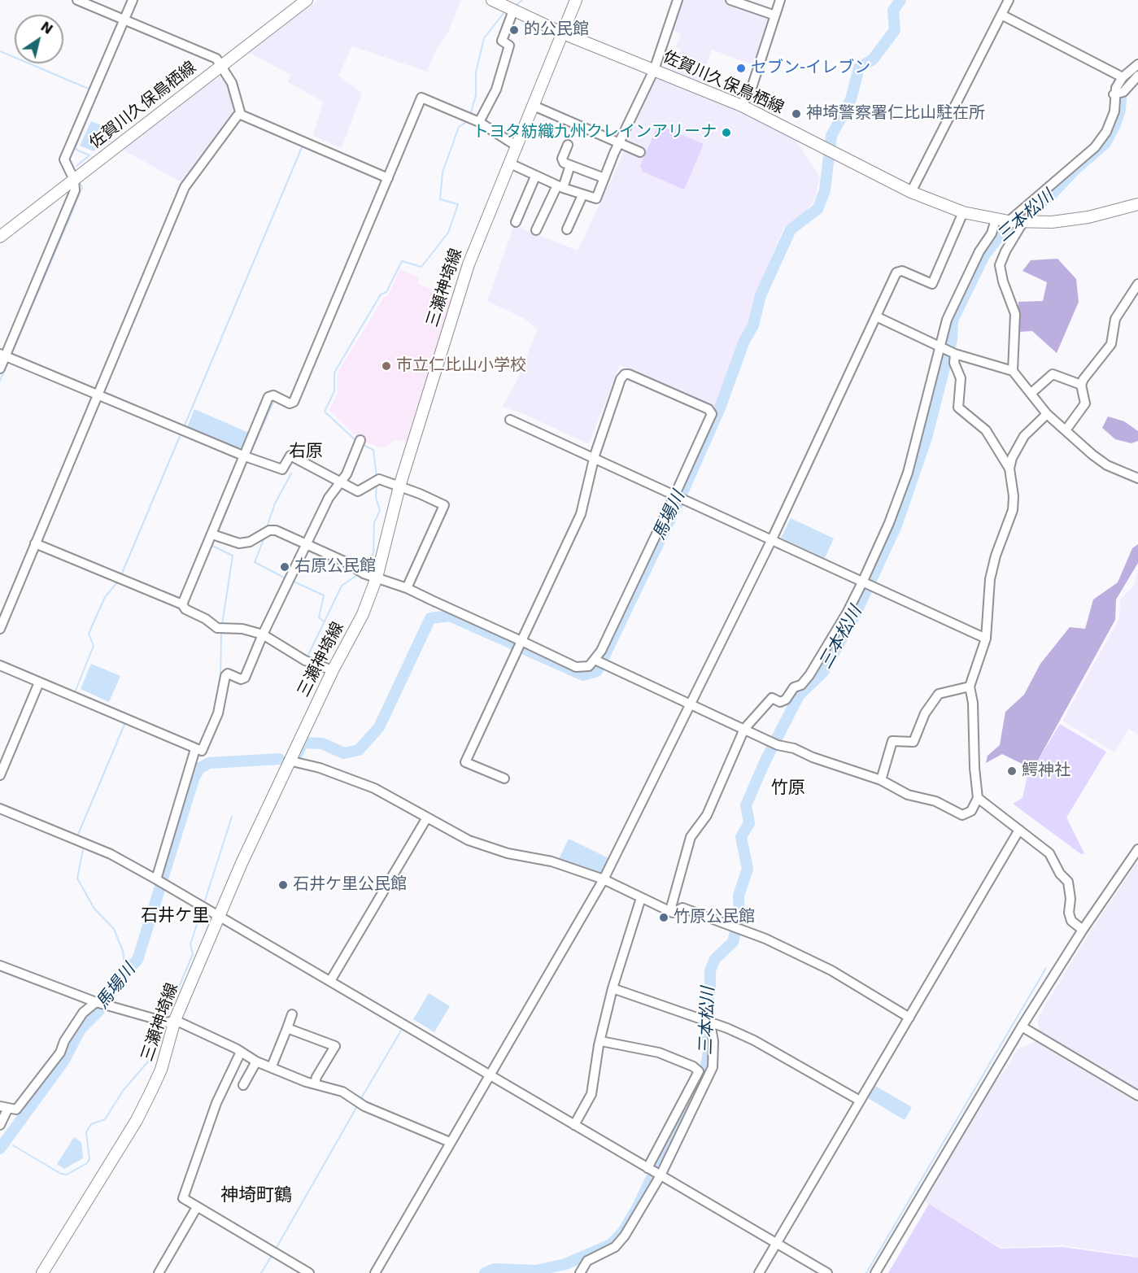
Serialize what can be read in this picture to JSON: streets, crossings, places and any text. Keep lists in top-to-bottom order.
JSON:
{
  "streets": {
    "main road": ["佐賀川久保鳥栖線", "三瀬神埼線"]
  },
  "crossings": [
    ["佐賀川久保鳥栖線", "三瀬神埼線"]
  ],
  "districts": [
    "右原",
    "竹原",
    "石井ケ里",
    "神埼町鶴"
  ],
  "water": ["三本松川", "馬場川"],
  "places": [
    "的公民館",
    "セブン-イレブン",
    "神埼警察署仁比山駐在所",
    "トヨタ紡織九州クレインアリーナ",
    "市立仁比山小学校",
    "右原公民館",
    "鰐神社",
    "石井ケ里公民館",
    "竹原公民館"
  ],
  "north": "top right"
}
